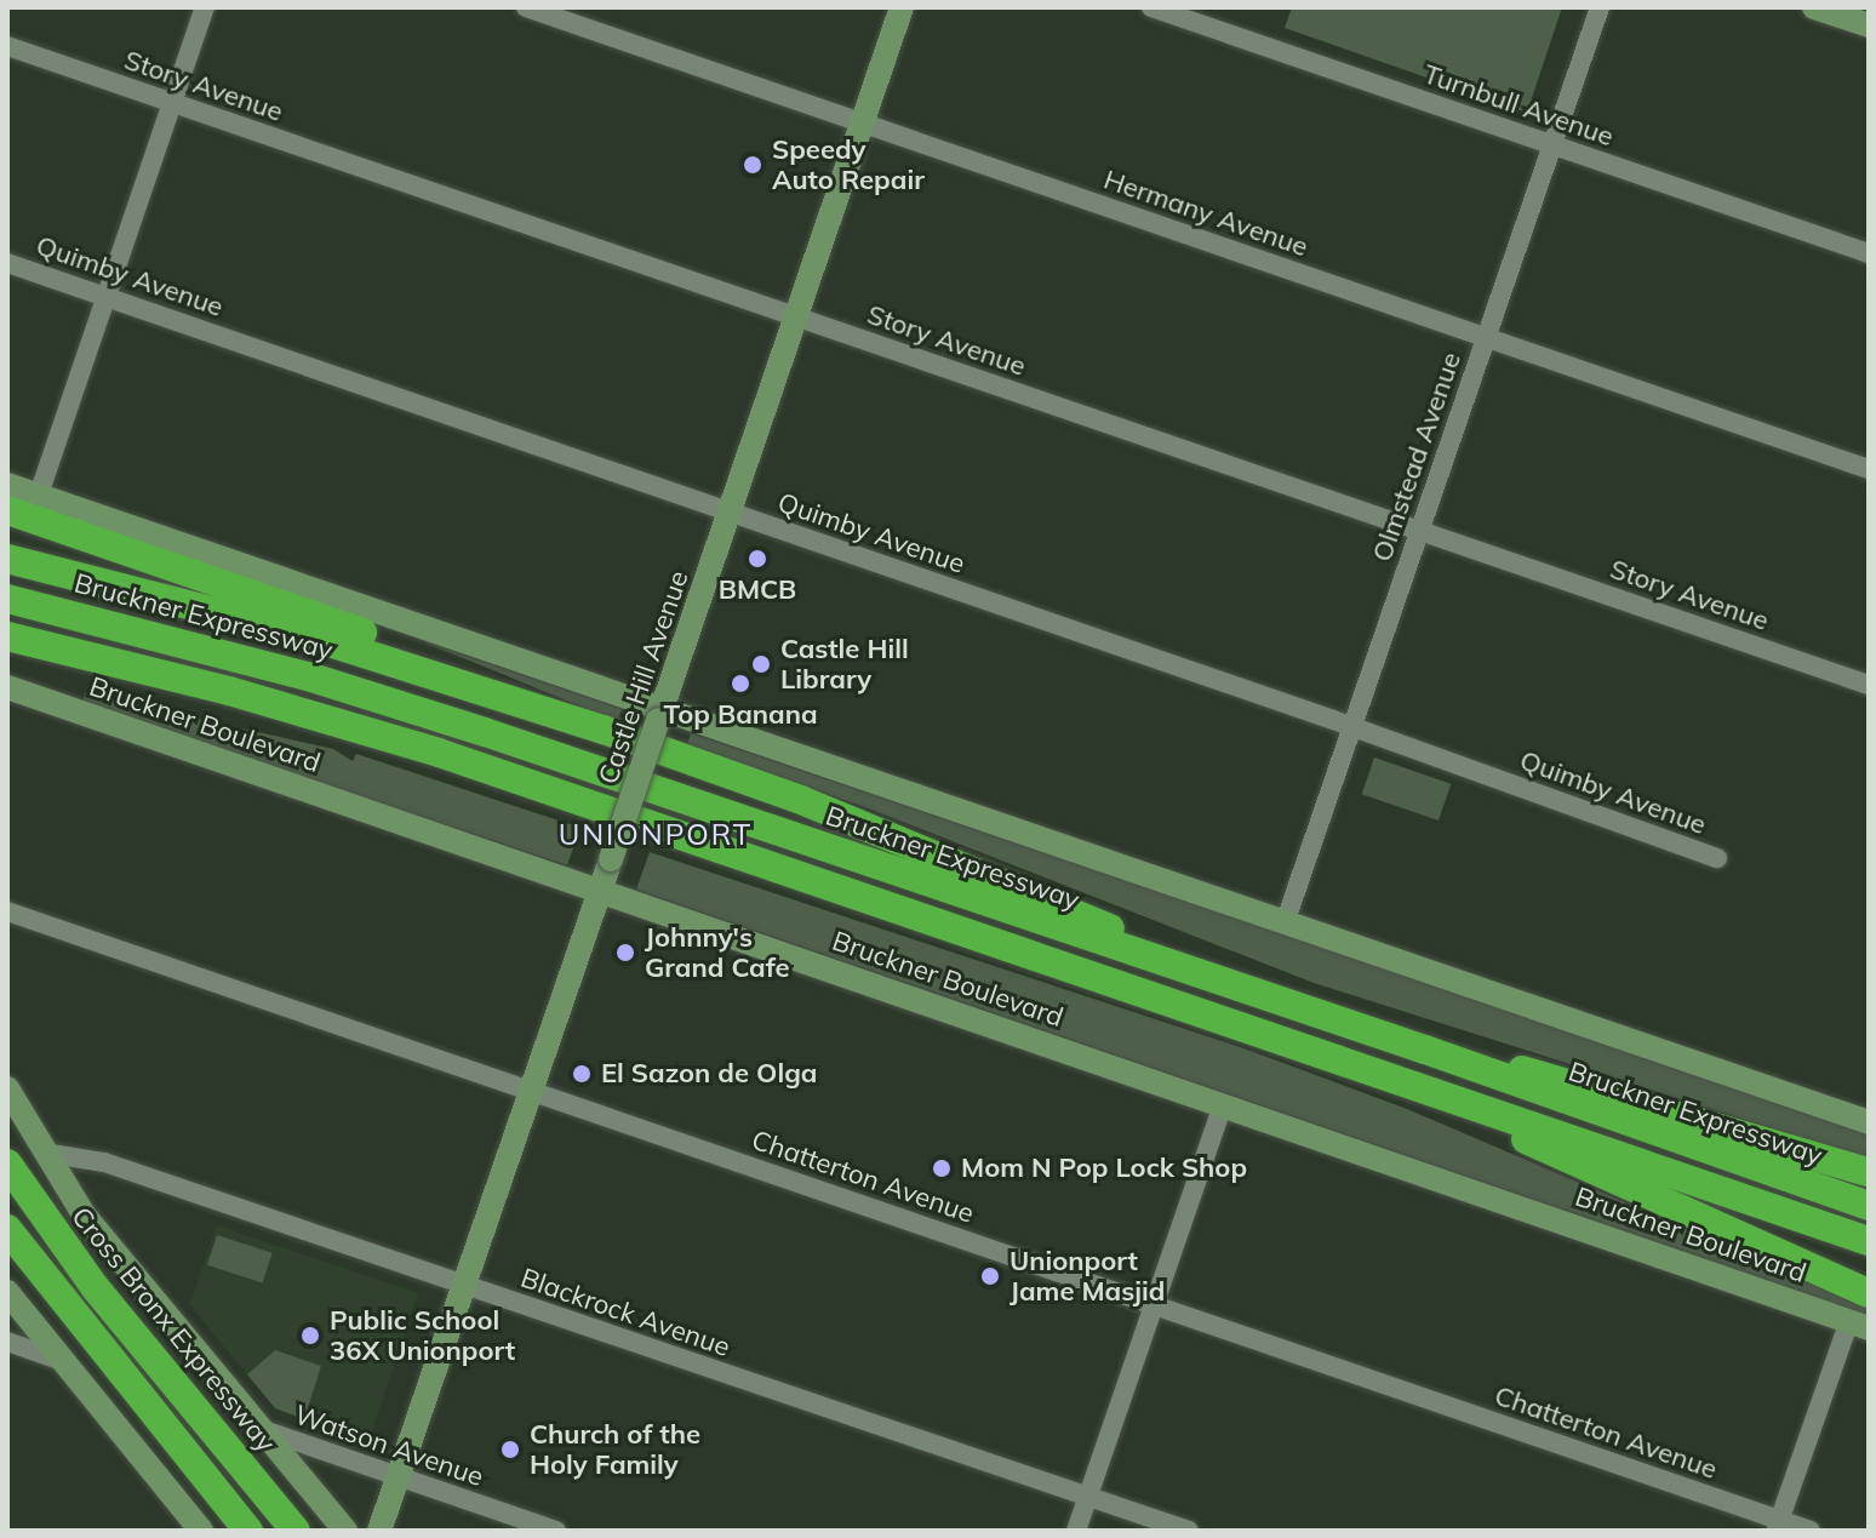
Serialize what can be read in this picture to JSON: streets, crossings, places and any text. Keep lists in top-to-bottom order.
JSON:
{
  "streets": {
    "highway": ["Bruckner Expressway", "Cross Bronx Expressway"],
    "main road": ["Castle Hill Avenue", "Bruckner Boulevard"],
    "street": [
      "Story Avenue",
      "Turnbull Avenue",
      "Hermany Avenue",
      "Quimby Avenue",
      "Olmstead Avenue",
      "Chatterton Avenue",
      "Blackrock Avenue",
      "Watson Avenue"
    ]
  },
  "crossings": [
    ["Story Avenue", "Olmstead Avenue"],
    ["Story Avenue", "Castle Hill Avenue"],
    ["Turnbull Avenue", "Olmstead Avenue"],
    ["Hermany Avenue", "Olmstead Avenue"],
    ["Hermany Avenue", "Castle Hill Avenue"],
    ["Quimby Avenue", "Olmstead Avenue"],
    ["Quimby Avenue", "Castle Hill Avenue"],
    ["Castle Hill Avenue", "Bruckner Boulevard"],
    ["Castle Hill Avenue", "Chatterton Avenue"],
    ["Castle Hill Avenue", "Blackrock Avenue"],
    ["Castle Hill Avenue", "Watson Avenue"]
  ],
  "districts": ["UNIONPORT"],
  "places": [
    "Speedy Auto Repair",
    "BMCB",
    "Castle Hill Library",
    "Top Banana",
    "Johnny's Grand Cafe",
    "El Sazon de Olga",
    "Mom N Pop Lock Shop",
    "Unionport Jame Masjid",
    "Public School 36X Unionport",
    "Church of the Holy Family"
  ]
}
